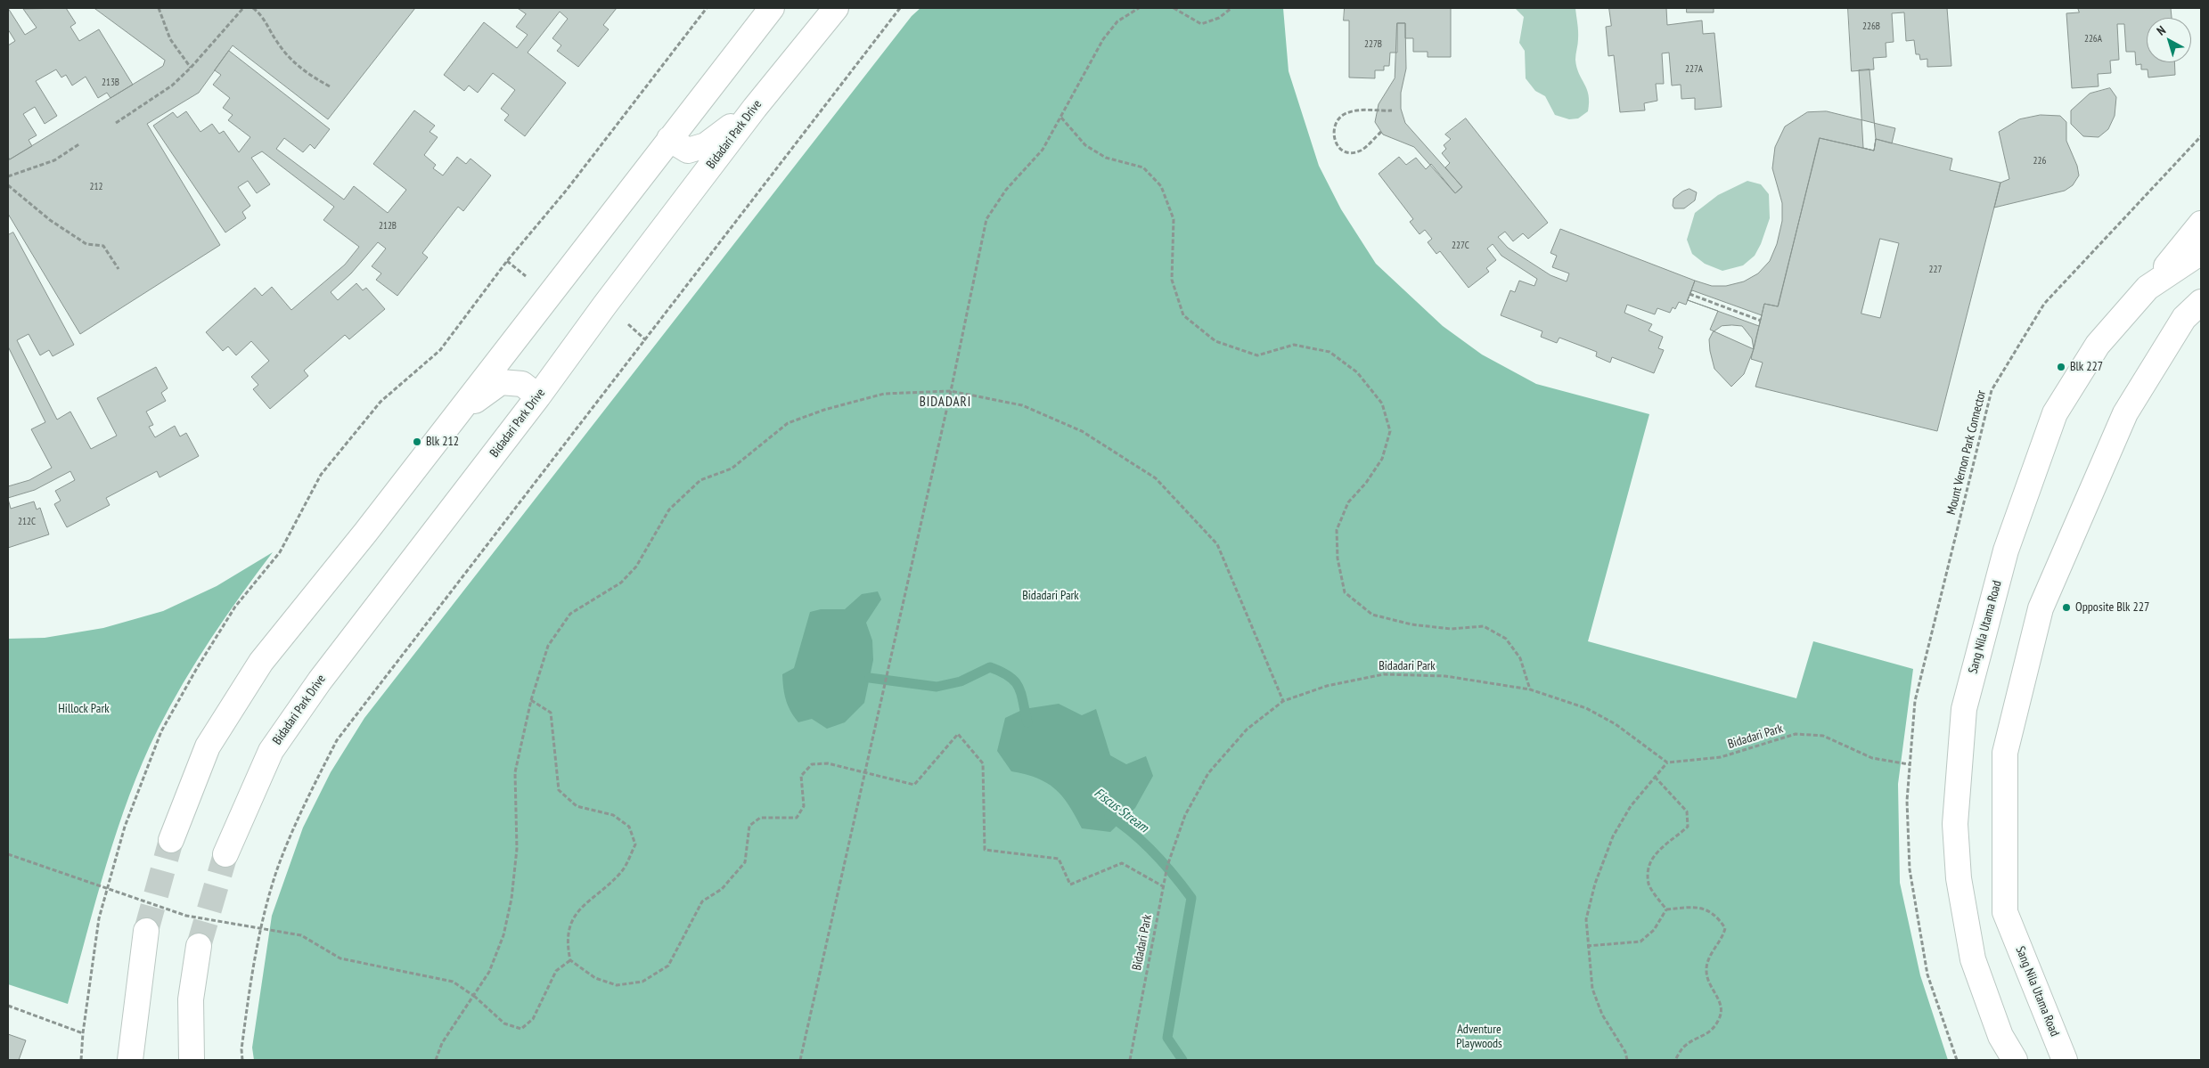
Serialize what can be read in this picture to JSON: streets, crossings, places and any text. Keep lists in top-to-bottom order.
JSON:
{
  "streets": {
    "street": ["Bidadari Park Drive", "Sang Nila Utama Road"],
    "path": ["Mount Vernon Park Connector", "Bidadari Park"]
  },
  "crossings": [
    ["Mount Vernon Park Connector", "Bidadari Park"]
  ],
  "districts": ["BIDADARI"],
  "water": ["Fiscus Stream"],
  "parks": ["Bidadari Park", "Hillock Park", "Adventure Playwoods"],
  "places": ["Blk 227", "Blk 212", "Opposite Blk 227"],
  "house_numbers": [
    "226B",
    "226A",
    "227B",
    "227A",
    "213B",
    "226",
    "212",
    "212B",
    "227C",
    "227",
    "212C"
  ],
  "north": "top left"
}
